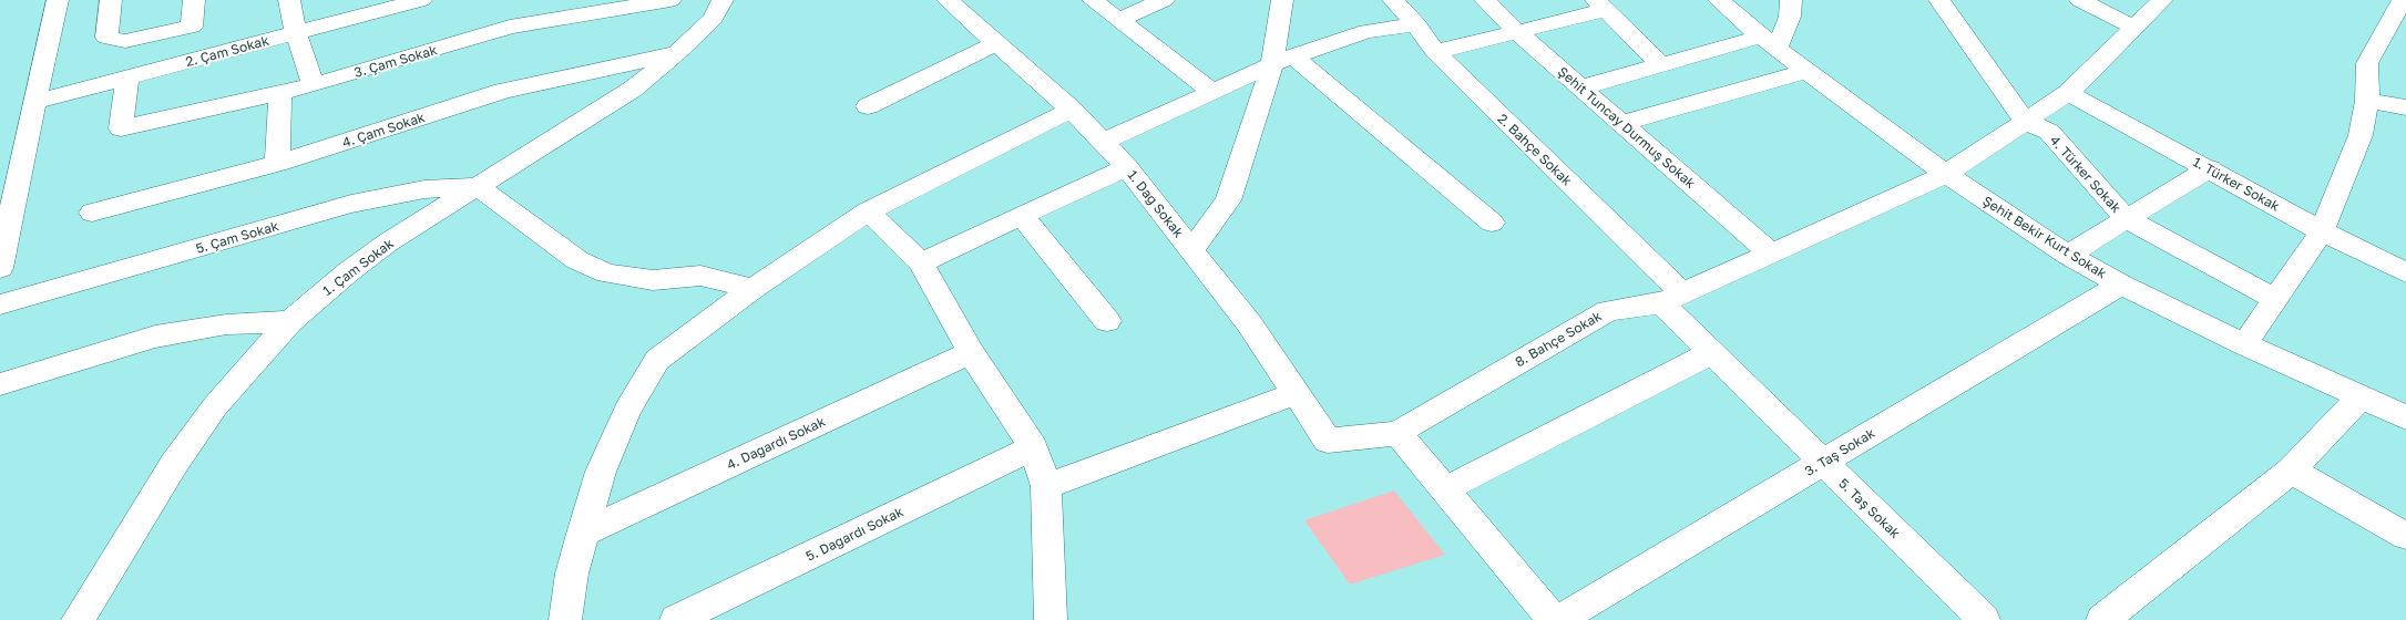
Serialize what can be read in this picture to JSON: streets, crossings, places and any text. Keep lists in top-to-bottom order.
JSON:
{
  "streets": {
    "street": [
      "2. Çam Sokak",
      "3. Çam Sokak",
      "Şehit Tuncay Durmuş Sokak",
      "4. Çam Sokak",
      "2. Bahçe Sokak",
      "4. Türker Sokak",
      "1. Türker Sokak",
      "1. Dağ Sokak",
      "5. Çam Sokak",
      "Şehit Bekir Kurt Sokak",
      "1. Çam Sokak",
      "8. Bahçe Sokak",
      "4. Dağardı Sokak",
      "3. Taş Sokak",
      "5. Taş Sokak",
      "5. Dağardı Sokak"
    ]
  },
  "crossings": [
    ["2. Çam Sokak", "3. Çam Sokak"],
    ["Şehit Tuncay Durmuş Sokak", "8. Bahçe Sokak"],
    ["4. Çam Sokak", "1. Çam Sokak"],
    ["2. Bahçe Sokak", "8. Bahçe Sokak"],
    ["2. Bahçe Sokak", "5. Taş Sokak"],
    ["4. Türker Sokak", "8. Bahçe Sokak"],
    ["1. Türker Sokak", "8. Bahçe Sokak"],
    ["1. Dağ Sokak", "8. Bahçe Sokak"],
    ["5. Çam Sokak", "1. Çam Sokak"],
    ["Şehit Bekir Kurt Sokak", "8. Bahçe Sokak"],
    ["Şehit Bekir Kurt Sokak", "3. Taş Sokak"],
    ["8. Bahçe Sokak", "5. Taş Sokak"],
    ["3. Taş Sokak", "5. Taş Sokak"]
  ]
}
